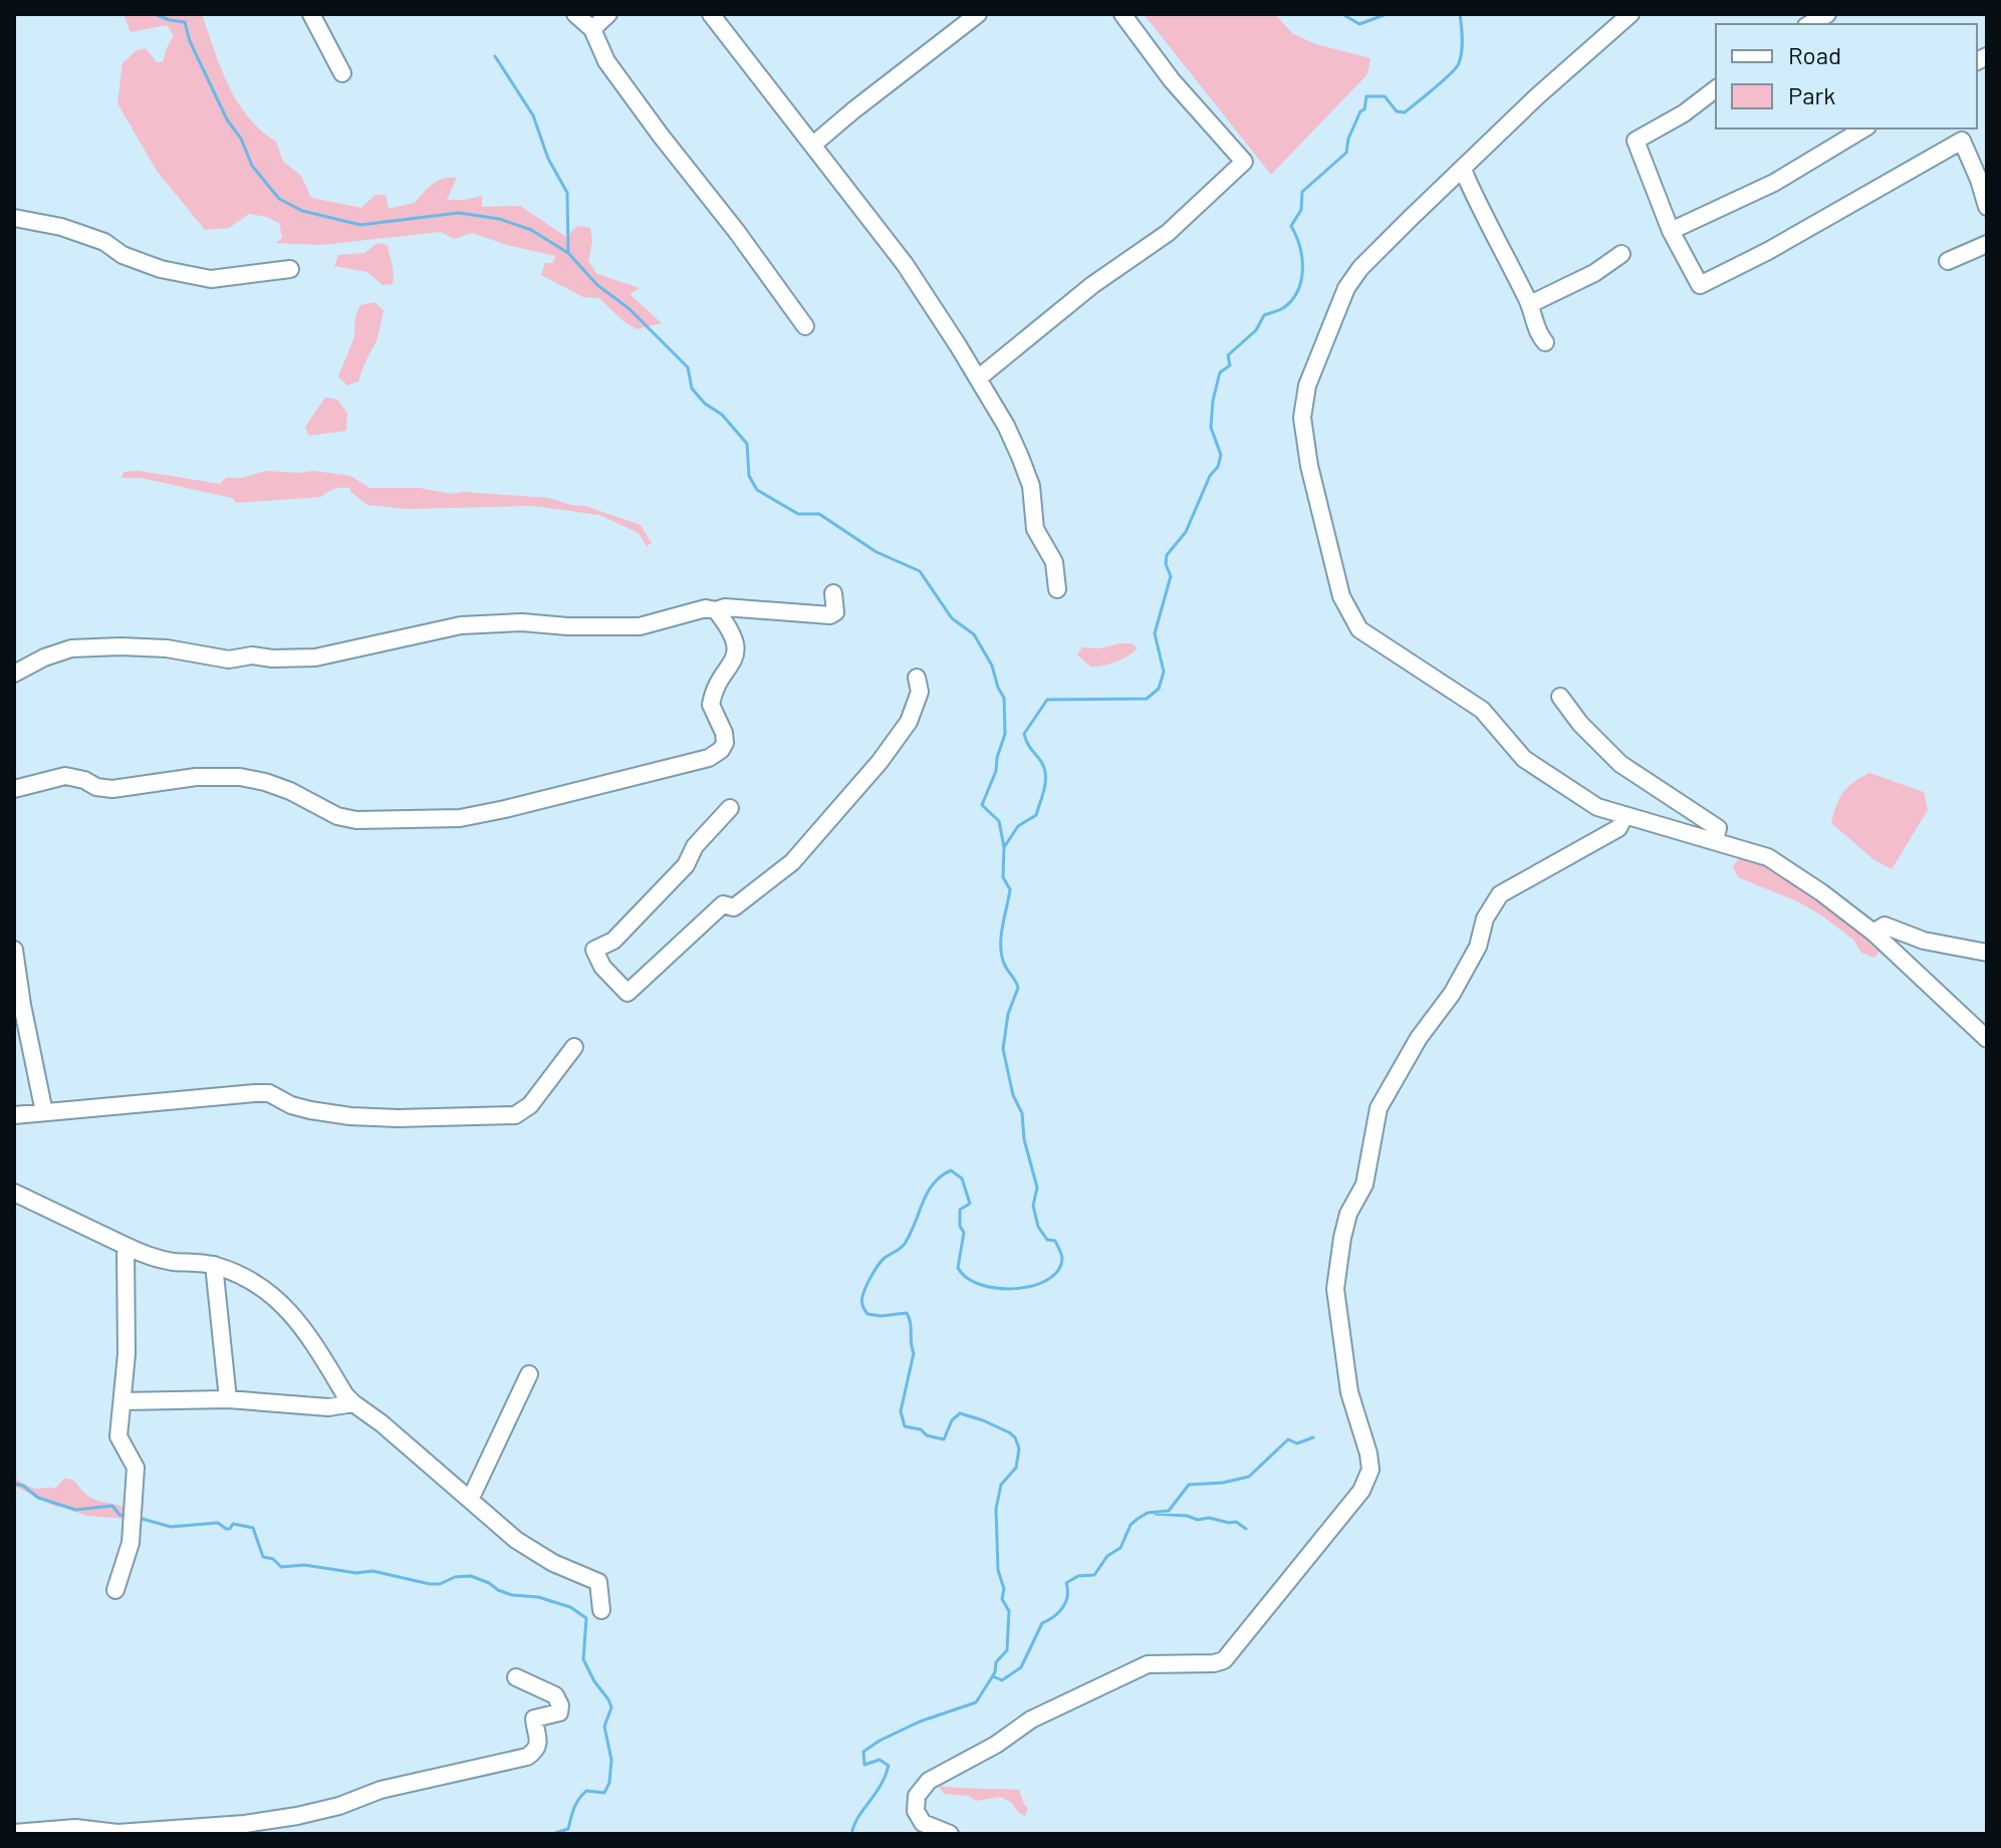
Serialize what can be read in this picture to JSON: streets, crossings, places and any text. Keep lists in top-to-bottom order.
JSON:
{
  "legend": ["Road", "Park"]
}
